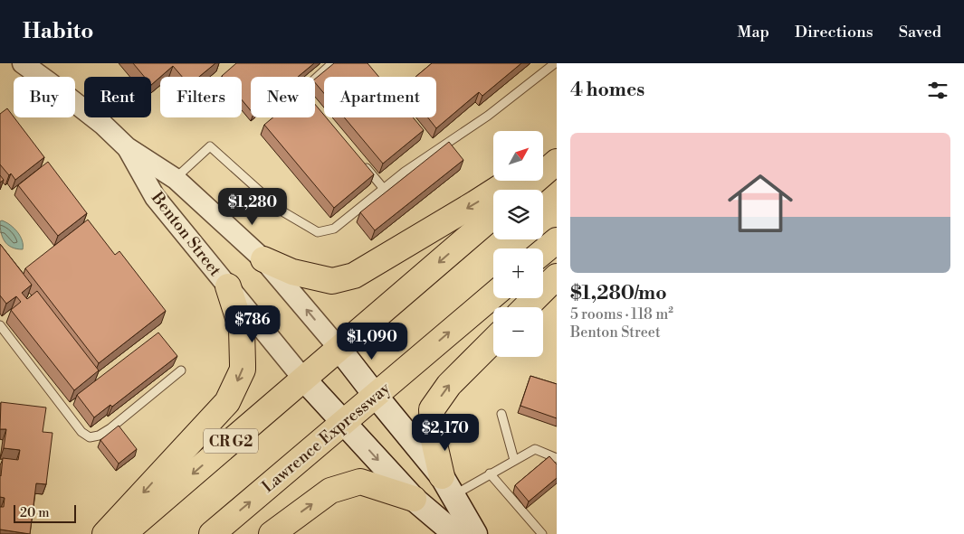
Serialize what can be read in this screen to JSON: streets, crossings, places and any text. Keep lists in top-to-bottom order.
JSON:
{
  "streets": {
    "highway": ["Lawrence Expressway", "CR G2"],
    "main road": ["Benton Street"]
  },
  "crossings": [
    ["Benton Street", "Lawrence Expressway"],
    ["Benton Street", "CR G2"]
  ],
  "scale_bar": "20 m",
  "north": "top right",
  "page": {
    "header": "Habito",
    "nav": ["Map", "Directions", "Saved"],
    "heading": "4 homes",
    "chip": [
      "Buy",
      "Rent",
      "Filters",
      "New",
      "Apartment"
    ],
    "list": [
      {
        "name": "$1,280/mo",
        "note": "5 rooms · 118 m² · Benton Street"
      }
    ],
    "map_buttons": ["+", "−"],
    "price": [
      "$1,280",
      "$786",
      "$1,090",
      "$2,170"
    ],
    "scale": "20 m"
  }
}
